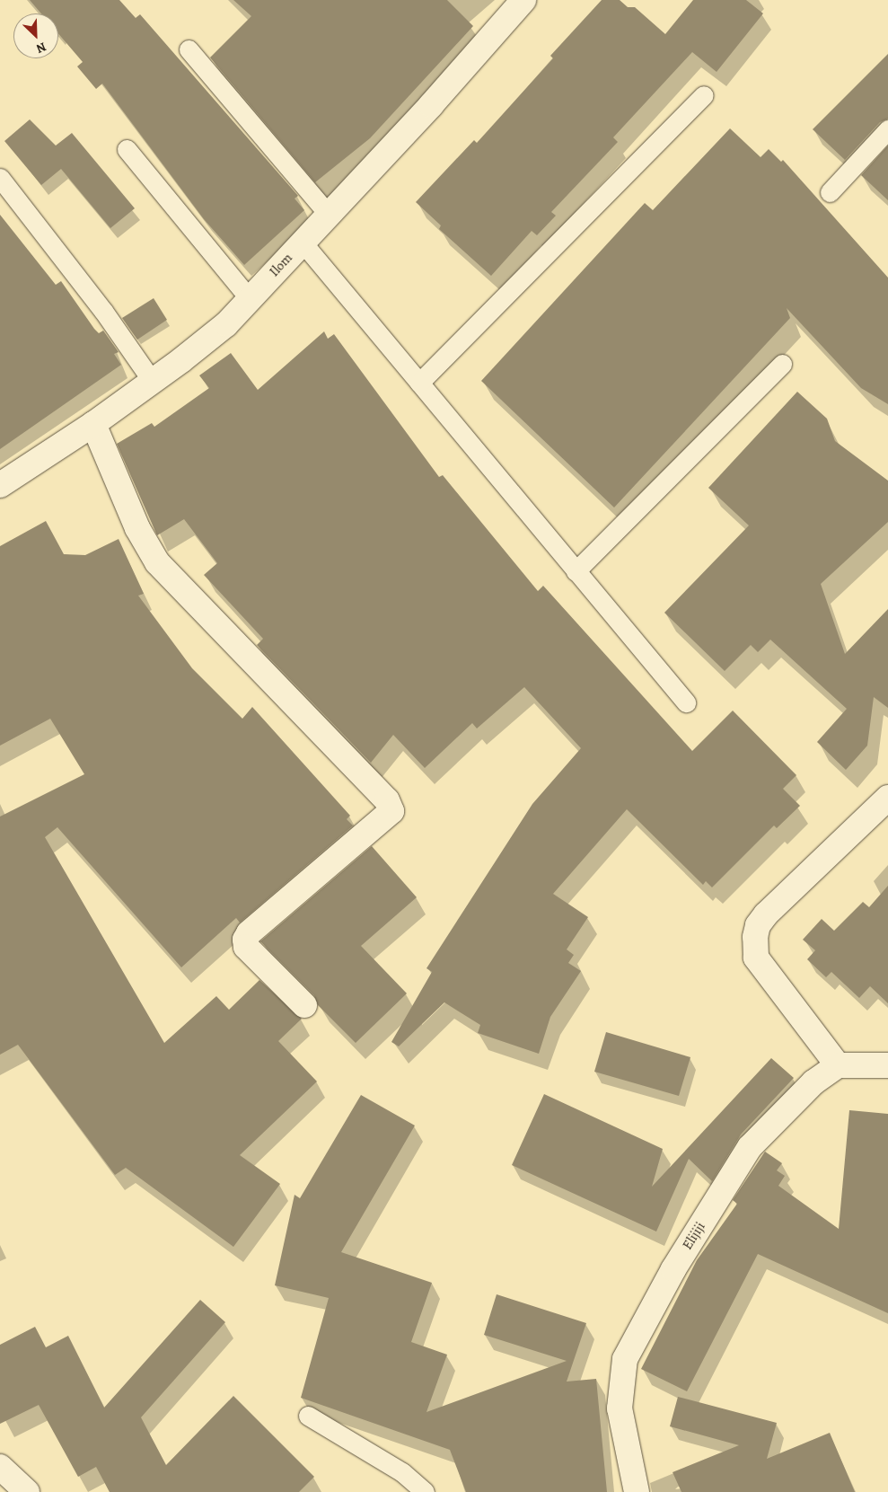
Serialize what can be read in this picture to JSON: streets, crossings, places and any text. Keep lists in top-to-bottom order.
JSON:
{
  "streets": {
    "street": ["Ilom", "Elijiji"]
  },
  "north": "bottom right"
}
